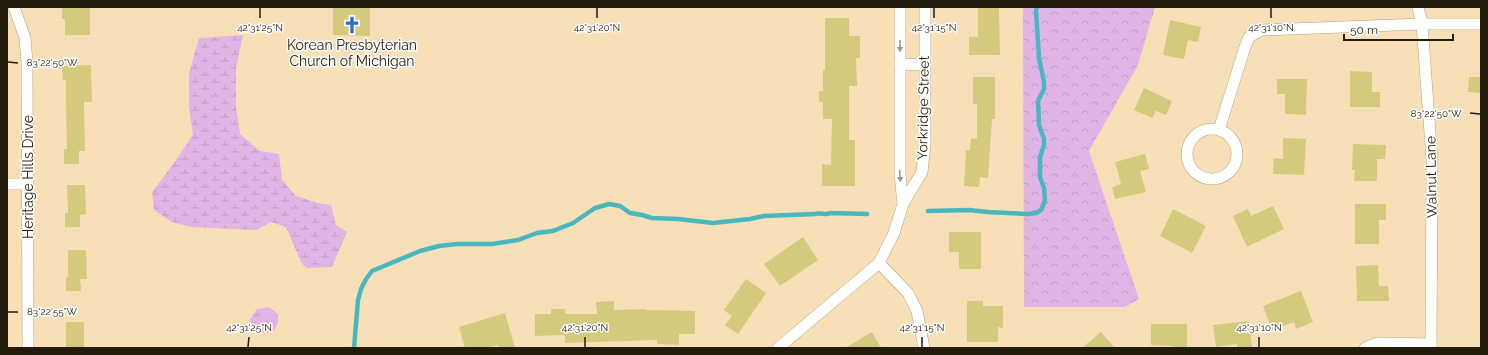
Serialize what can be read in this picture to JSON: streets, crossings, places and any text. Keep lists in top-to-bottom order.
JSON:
{
  "streets": {
    "street": ["Yorkridge Street", "Heritage Hills Drive", "Walnut Lane"]
  },
  "places": {
    "church": ["Korean Presbyterian Church of Michigan"]
  },
  "scale_bar": "50 m",
  "coordinates": [
    "42°31'25\"N",
    "42°31'20\"N",
    "42°31'15\"N",
    "42°31'10\"N",
    "83°22'50\"W",
    "83°22'55\"W"
  ]
}
